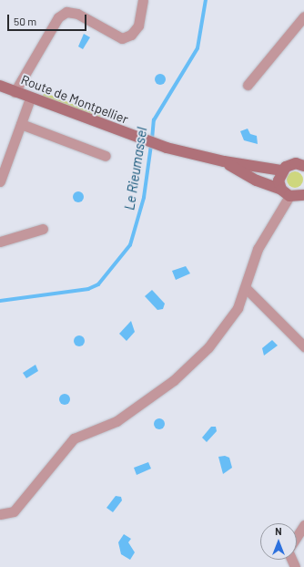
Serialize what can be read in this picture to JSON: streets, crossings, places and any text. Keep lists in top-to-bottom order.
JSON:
{
  "streets": {
    "street": ["Route de Montpellier"]
  },
  "water": ["Le Rieumassel"],
  "scale_bar": "50 m",
  "north": "top"
}
